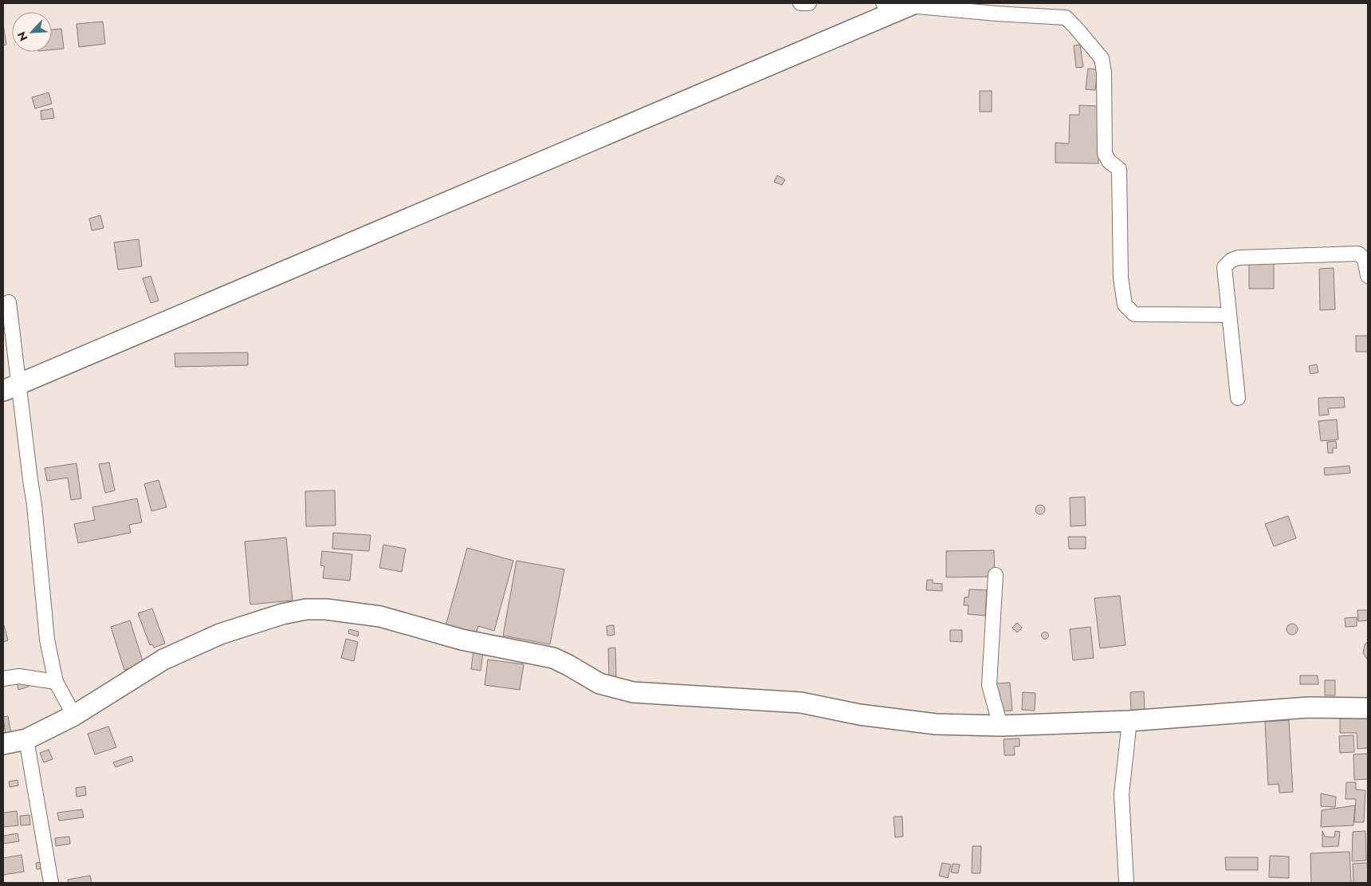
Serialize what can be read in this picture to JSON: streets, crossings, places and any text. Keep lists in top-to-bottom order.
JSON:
{
  "north": "bottom left"
}
